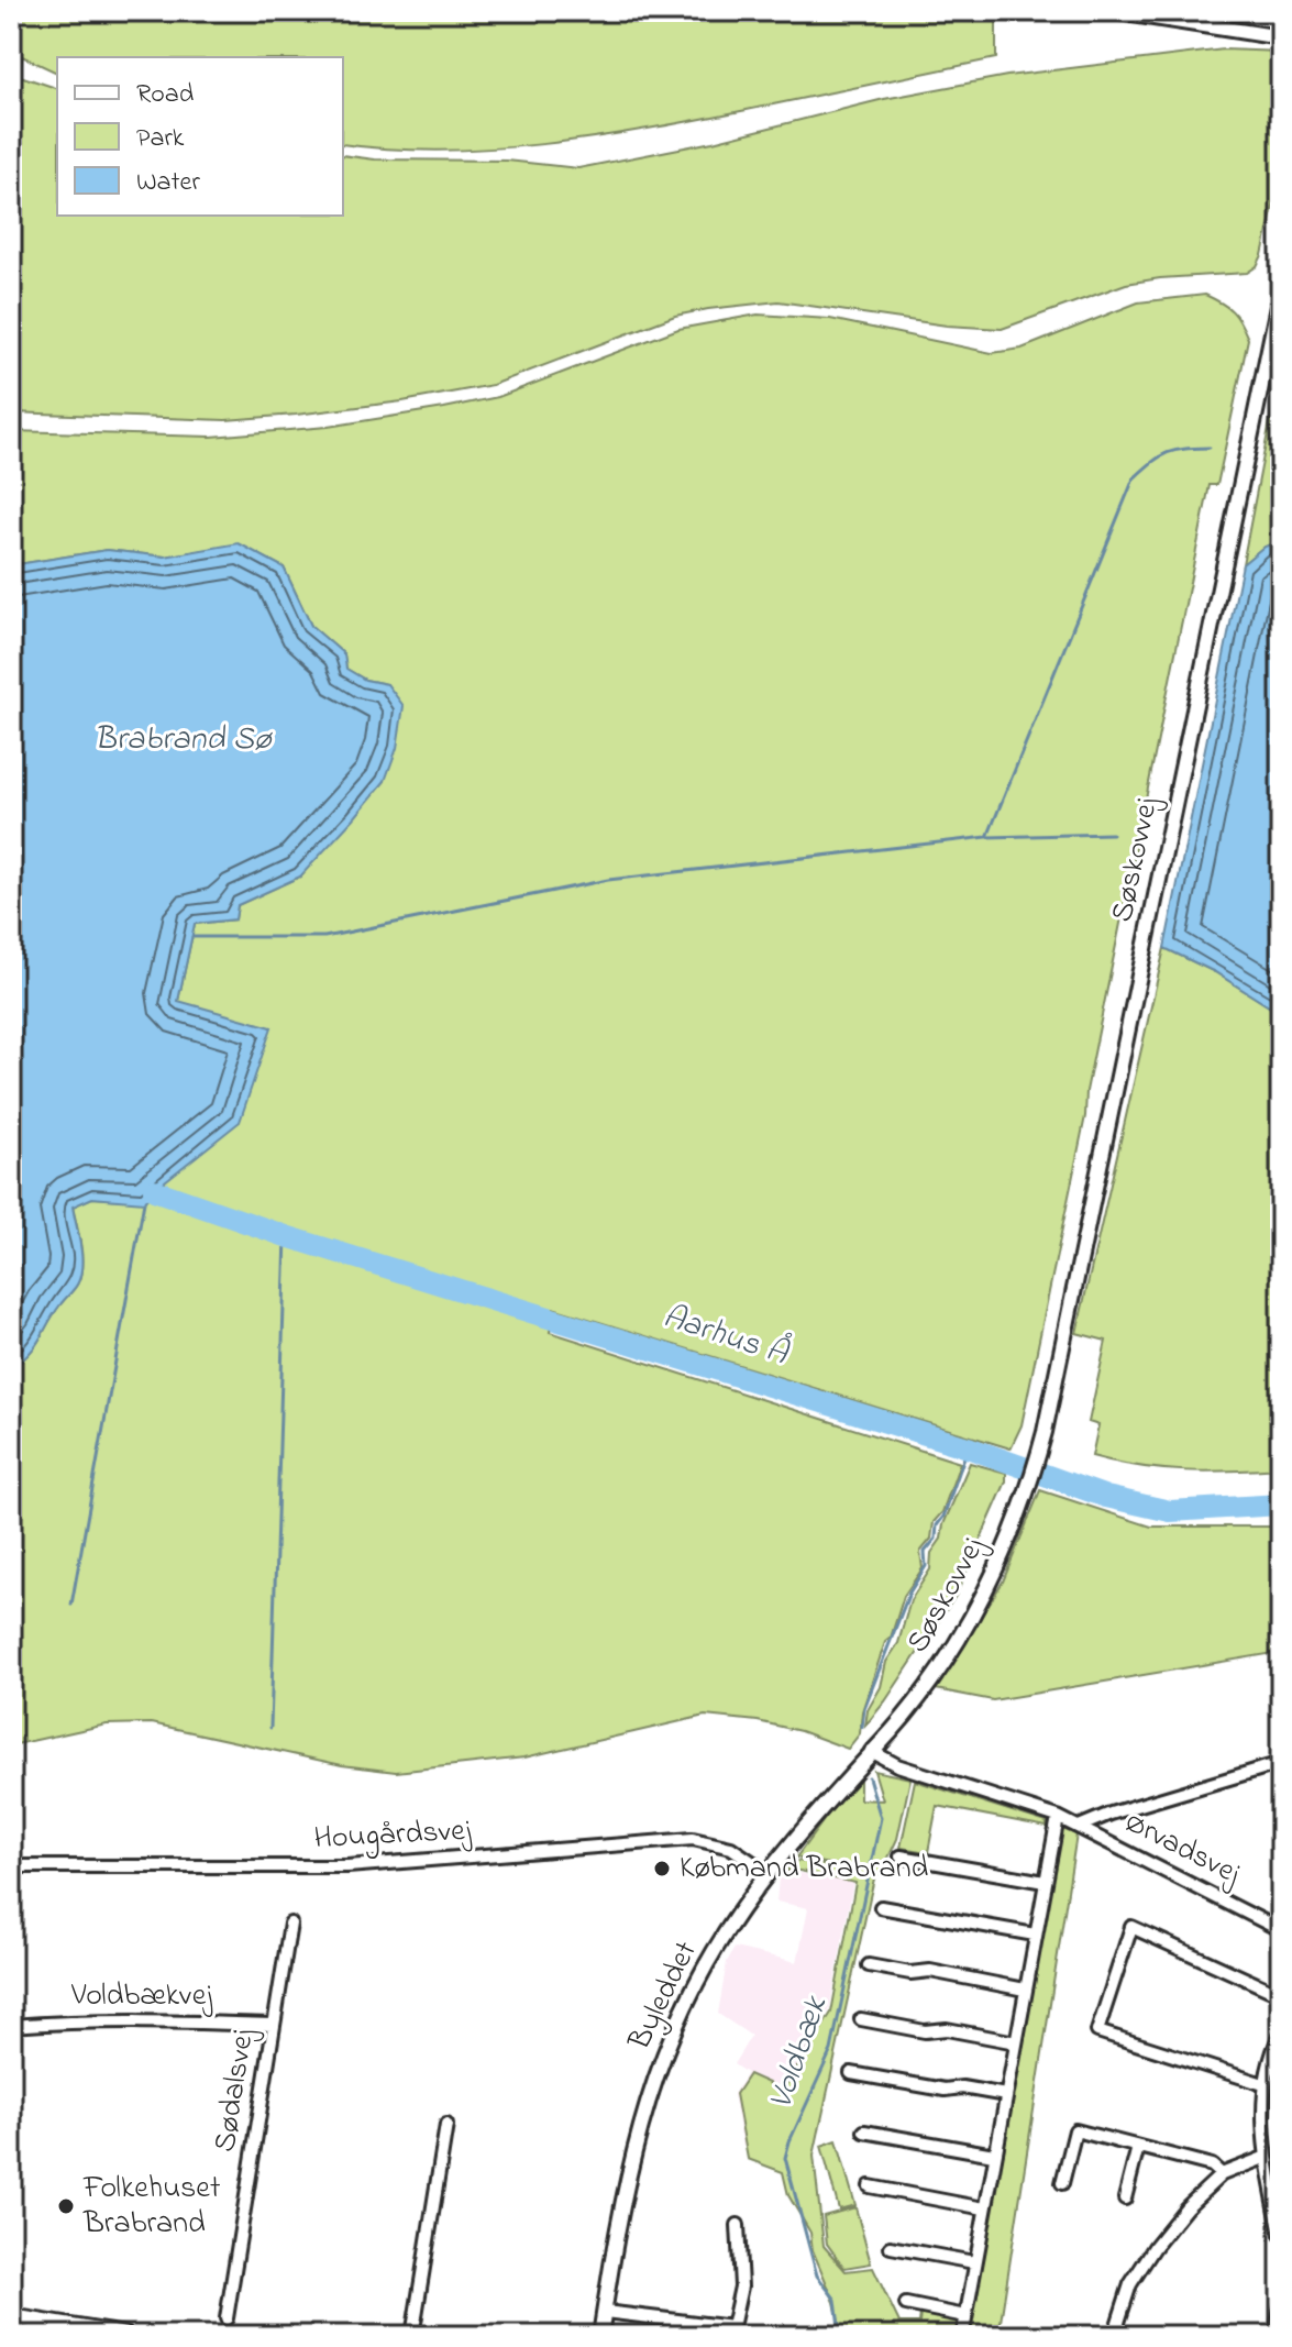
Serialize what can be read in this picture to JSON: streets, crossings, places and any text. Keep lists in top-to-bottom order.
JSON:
{
  "streets": {
    "street": [
      "Søskovvej",
      "Hougårdsvej",
      "Ørvadsvej",
      "Voldbækvej",
      "Byleddet",
      "Sødalsvej"
    ]
  },
  "crossings": [
    ["Søskovvej", "Ørvadsvej"],
    ["Søskovvej", "Byleddet"],
    ["Hougårdsvej", "Byleddet"],
    ["Ørvadsvej", "Byleddet"],
    ["Voldbækvej", "Sødalsvej"]
  ],
  "water": ["Brabrand Sø", "Aarhus Å", "Voldbæk"],
  "places": ["Købmand Brabrand", "Folkehuset Brabrand"],
  "legend": ["Road", "Park", "Water"]
}
